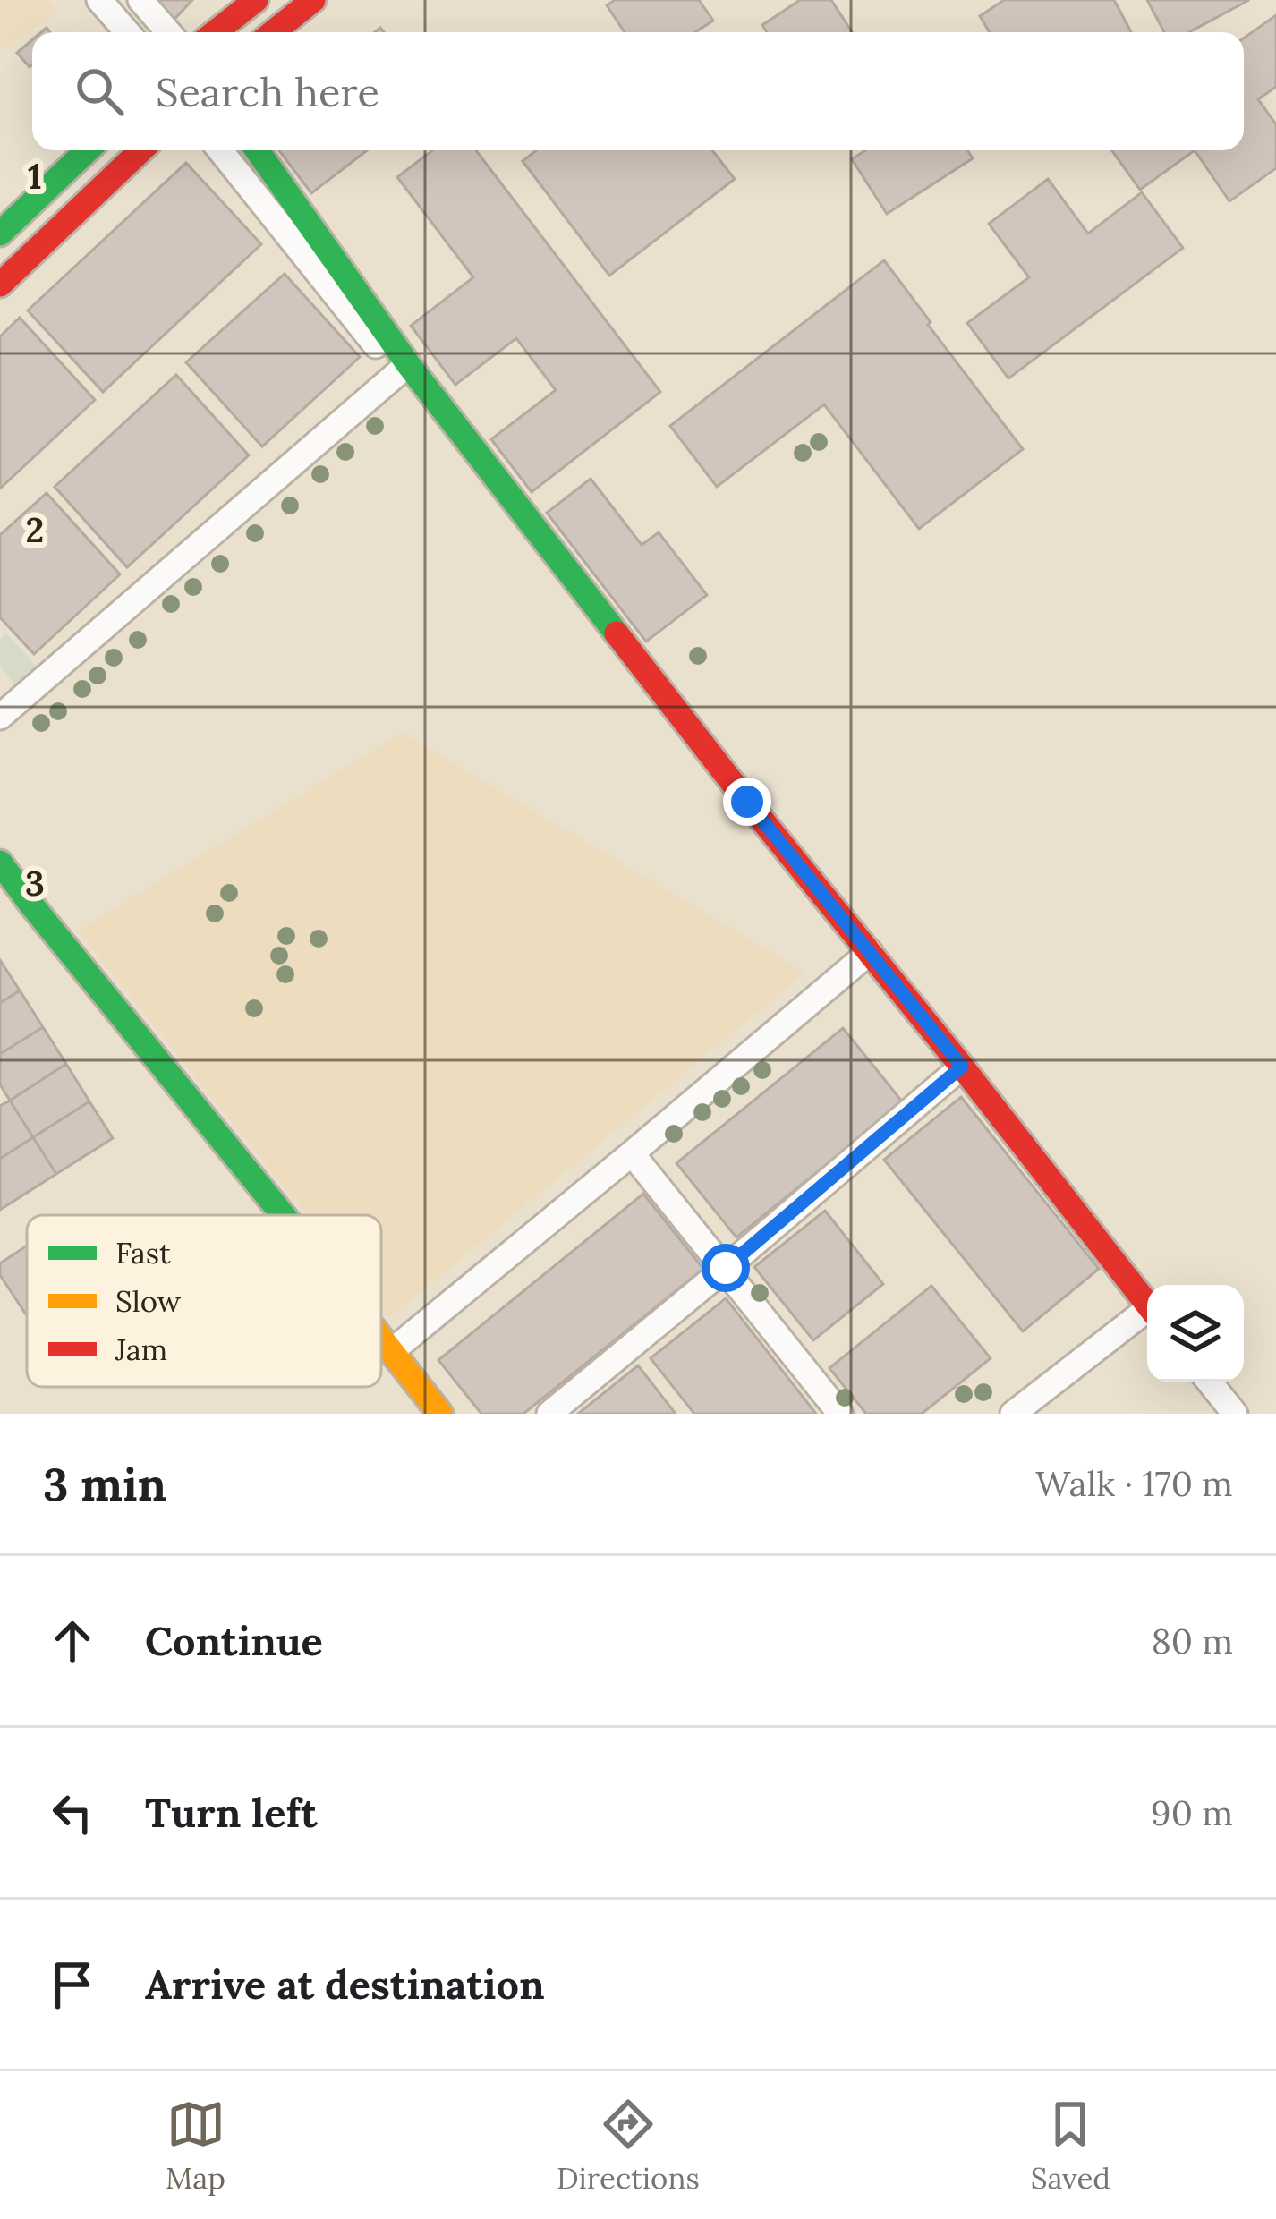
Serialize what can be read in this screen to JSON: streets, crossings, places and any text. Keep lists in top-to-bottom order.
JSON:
{
  "legend": ["Fast", "Slow", "Jam"],
  "page": {
    "search": "Search here",
    "heading": ["3 min", "Walk · 170 m"],
    "list": [
      ["Continue", "80 m"],
      ["Turn left", "90 m"],
      "Arrive at destination"
    ],
    "nav": ["Map", "Directions", "Saved"]
  },
  "grid": {
    "rows": ["1", "2", "3"]
  }
}
